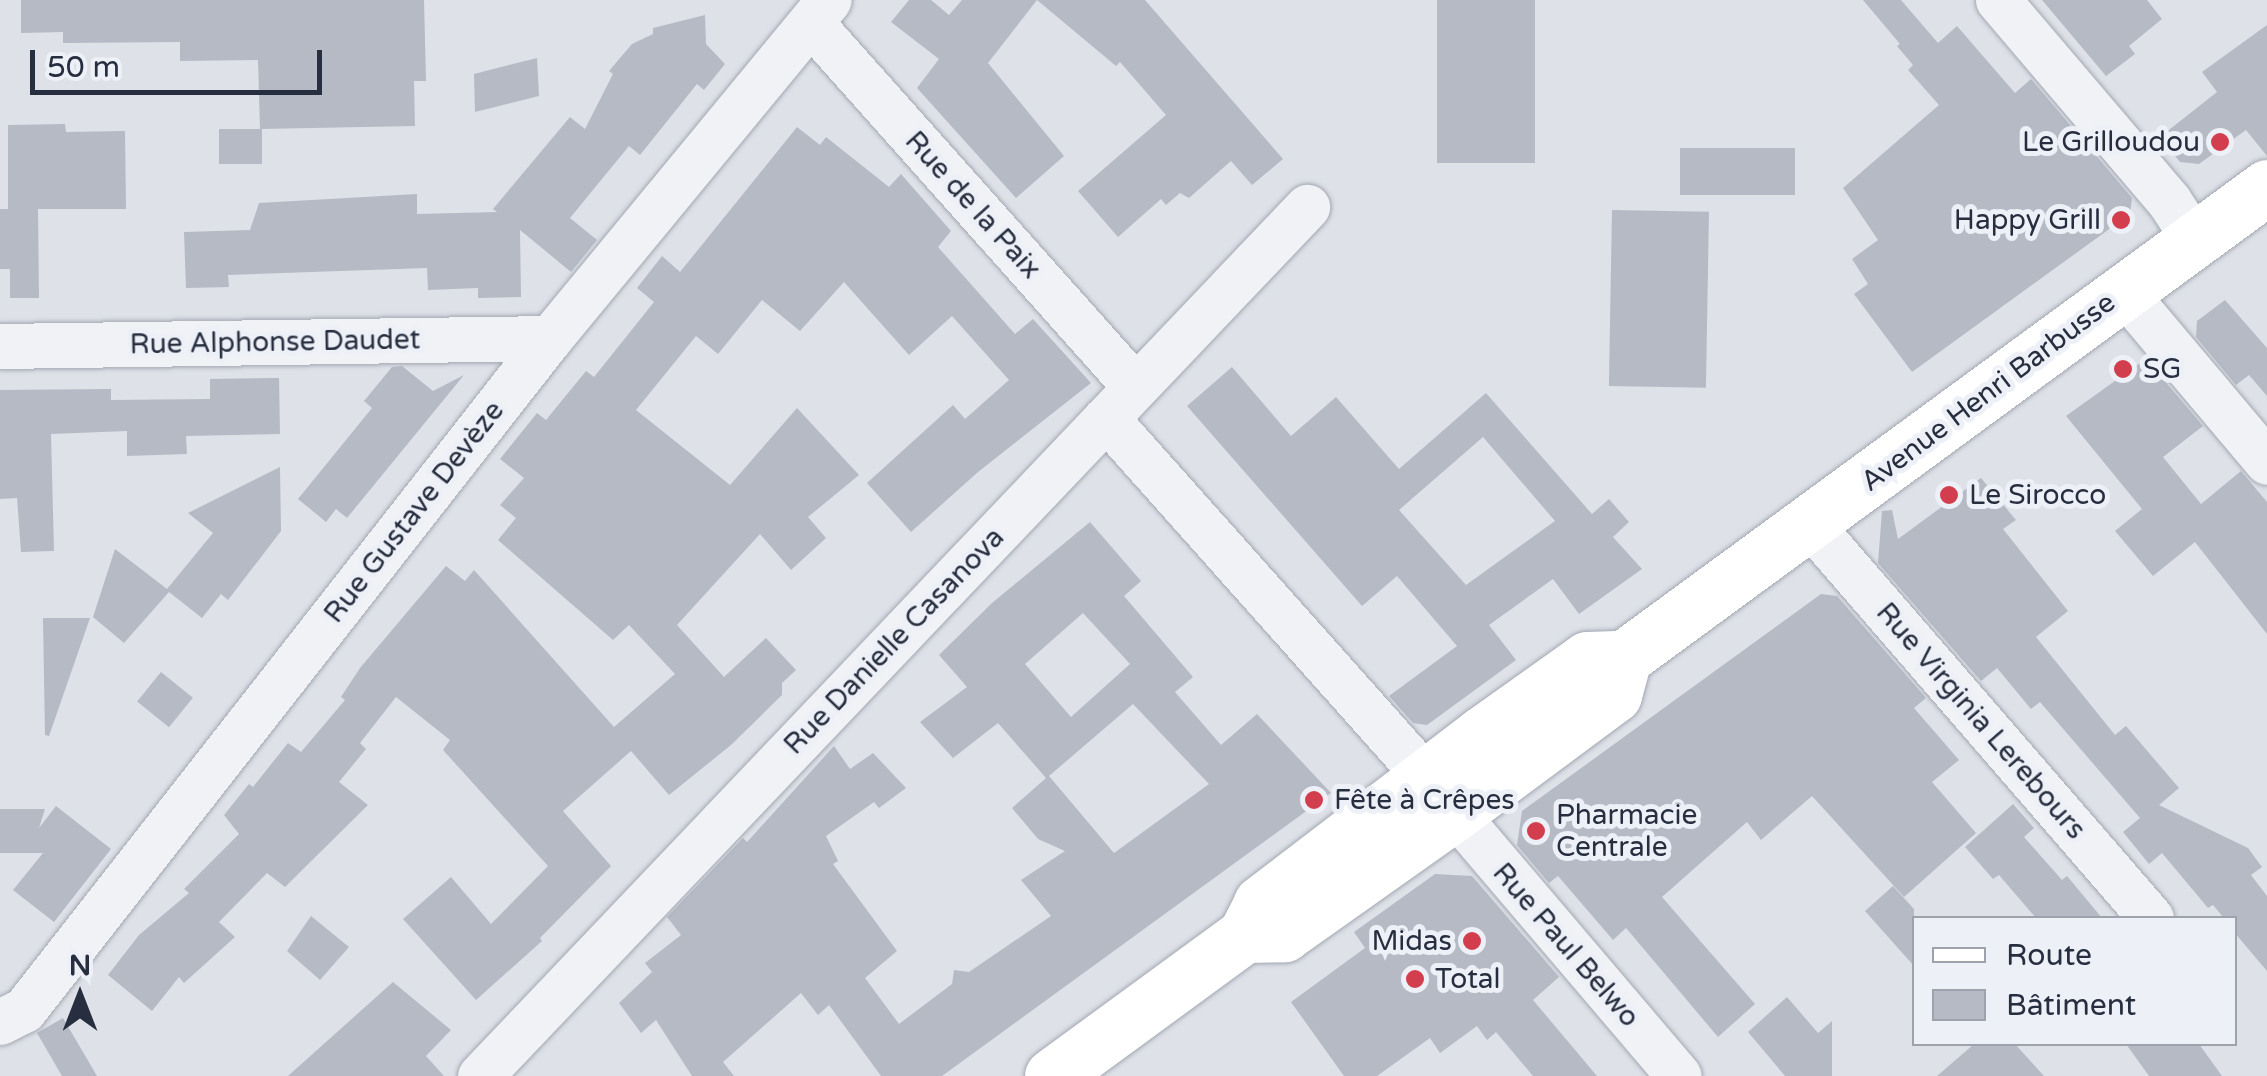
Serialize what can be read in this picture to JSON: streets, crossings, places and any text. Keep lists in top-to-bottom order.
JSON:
{
  "streets": {
    "main road": ["Avenue Henri Barbusse"],
    "street": [
      "Rue de la Paix",
      "Rue Alphonse Daudet",
      "Rue Gustave Devèze",
      "Rue Danielle Casanova",
      "Rue Virginia Lerebours",
      "Rue Paul Belwo"
    ]
  },
  "crossings": [
    ["Rue de la Paix", "Avenue Henri Barbusse"],
    ["Rue de la Paix", "Rue Gustave Devèze"],
    ["Rue de la Paix", "Rue Danielle Casanova"],
    ["Rue de la Paix", "Rue Paul Belwo"],
    ["Rue Alphonse Daudet", "Rue Gustave Devèze"],
    ["Avenue Henri Barbusse", "Rue Virginia Lerebours"],
    ["Avenue Henri Barbusse", "Rue Paul Belwo"]
  ],
  "places": [
    "Le Grilloudou",
    "Happy Grill",
    "SG",
    "Le Sirocco",
    "Fête à Crêpes",
    "Pharmacie Centrale",
    "Midas",
    "Total"
  ],
  "legend": ["Route", "Bâtiment"],
  "scale_bar": "50 m",
  "north": "top"
}
